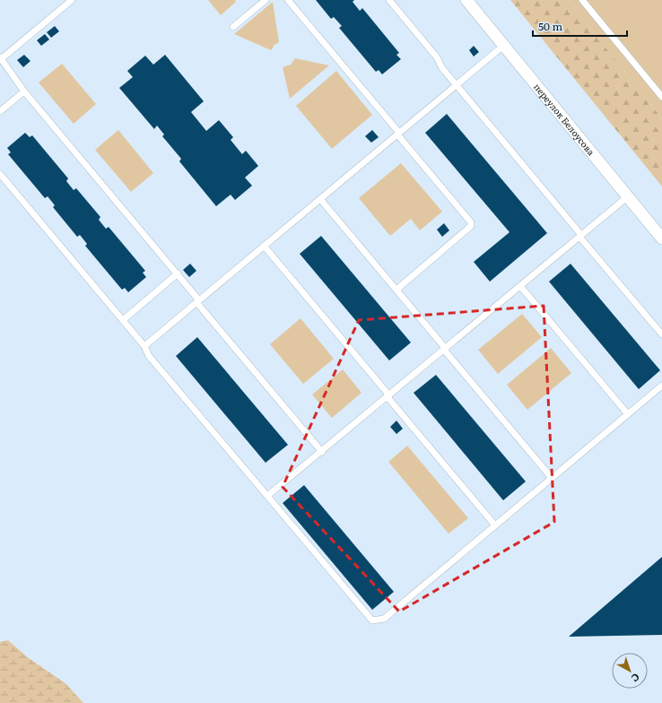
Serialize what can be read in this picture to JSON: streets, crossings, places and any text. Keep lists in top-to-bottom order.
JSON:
{
  "streets": {
    "street": ["переулок Белоусова"]
  },
  "scale_bar": "50 m",
  "north": "bottom right"
}
